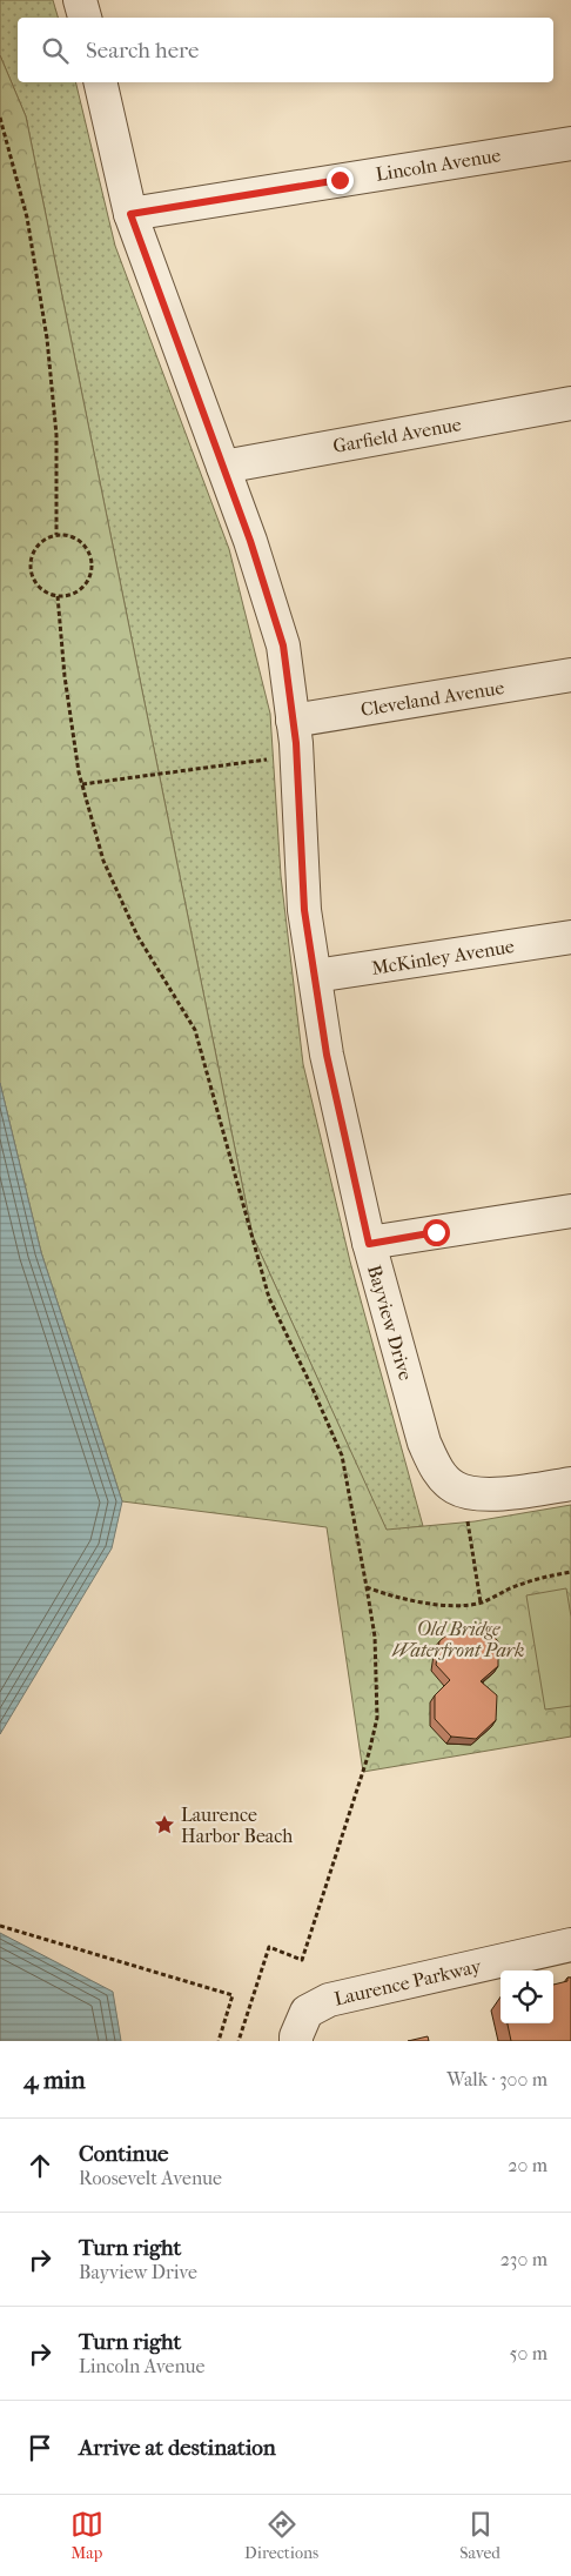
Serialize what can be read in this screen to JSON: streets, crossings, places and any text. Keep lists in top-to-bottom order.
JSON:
{
  "streets": {
    "street": [
      "Lincoln Avenue",
      "Garfield Avenue",
      "Cleveland Avenue",
      "McKinley Avenue",
      "Bayview Drive",
      "Laurence Parkway"
    ]
  },
  "crossings": [
    ["Lincoln Avenue", "Bayview Drive"],
    ["Garfield Avenue", "Bayview Drive"],
    ["Cleveland Avenue", "Bayview Drive"],
    ["McKinley Avenue", "Bayview Drive"]
  ],
  "parks": ["Old Bridge Waterfront Park"],
  "places": {
    "place": ["Laurence Harbor Beach"]
  },
  "page": {
    "search": "Search here",
    "heading": ["4 min", "Walk · 300 m"],
    "list": [
      ["Continue", "Roosevelt Avenue", "20 m"],
      ["Turn right", "Bayview Drive", "230 m"],
      ["Turn right", "Lincoln Avenue", "50 m"],
      "Arrive at destination"
    ],
    "nav": ["Map", "Directions", "Saved"]
  }
}
